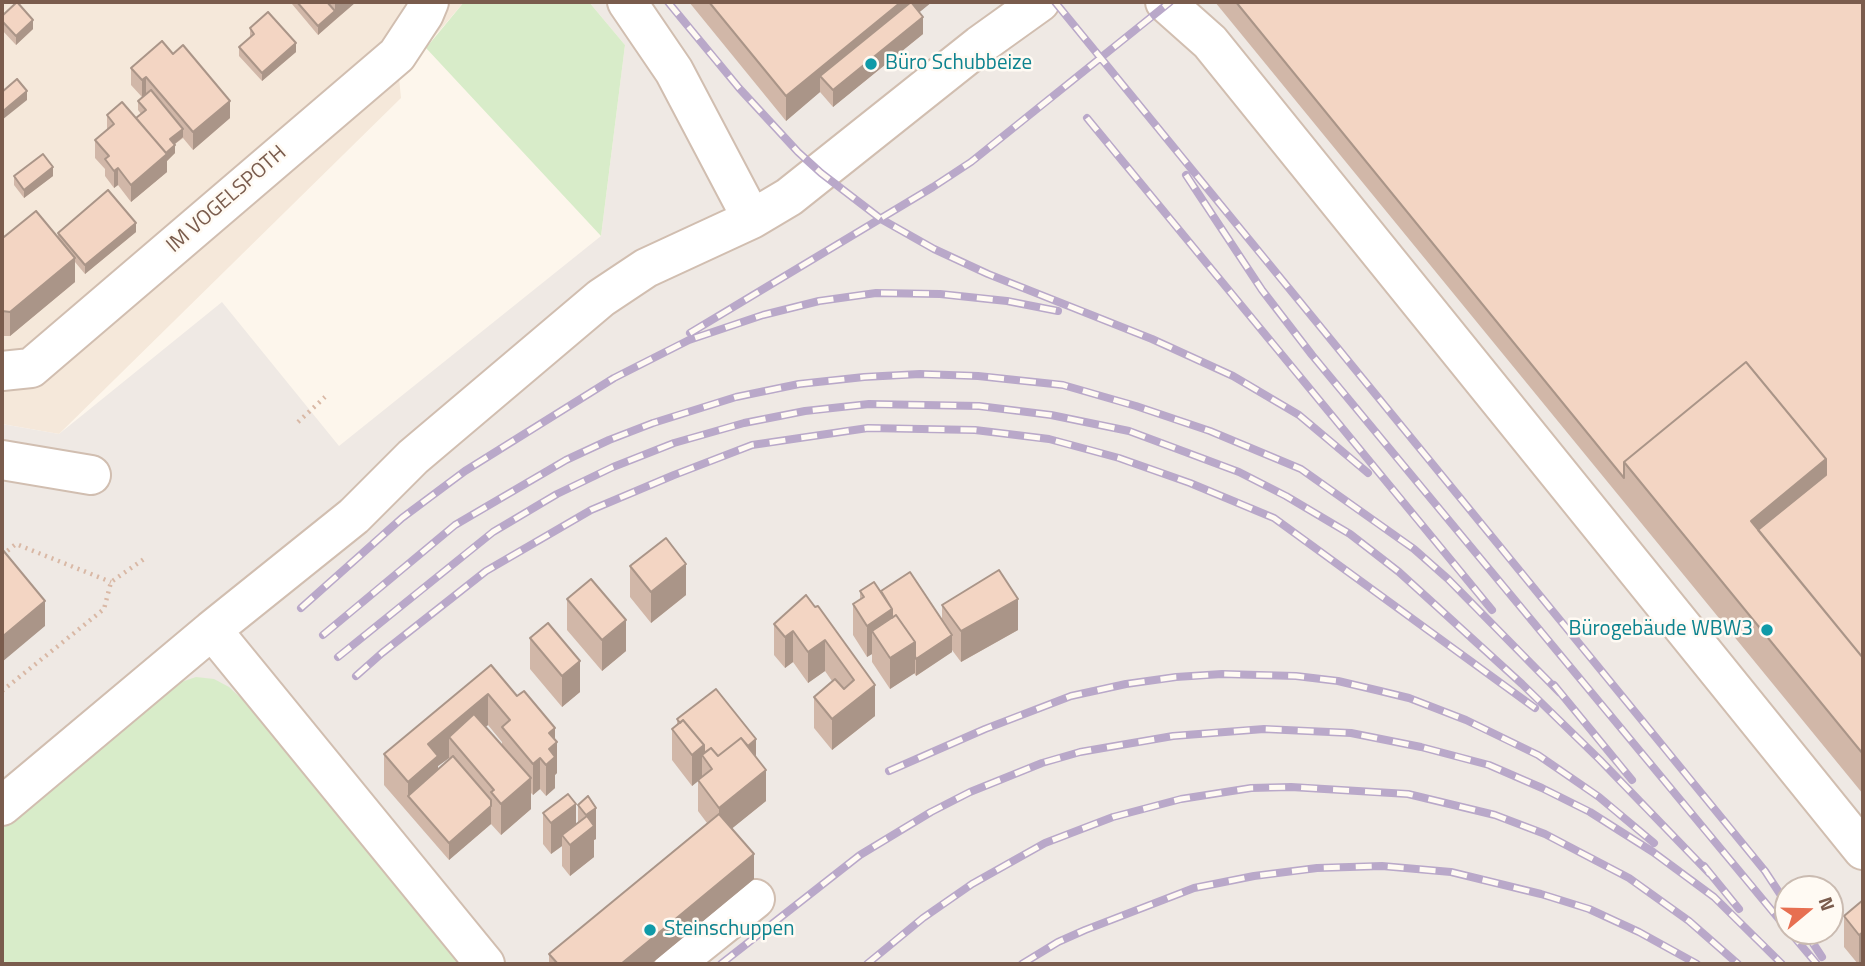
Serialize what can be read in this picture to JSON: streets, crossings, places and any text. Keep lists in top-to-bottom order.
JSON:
{
  "streets": {
    "street": ["IM VOGELSPOTH"]
  },
  "places": ["Büro Schubbeize", "Bürogebäude WBW3", "Steinschuppen"],
  "north": "right"
}
